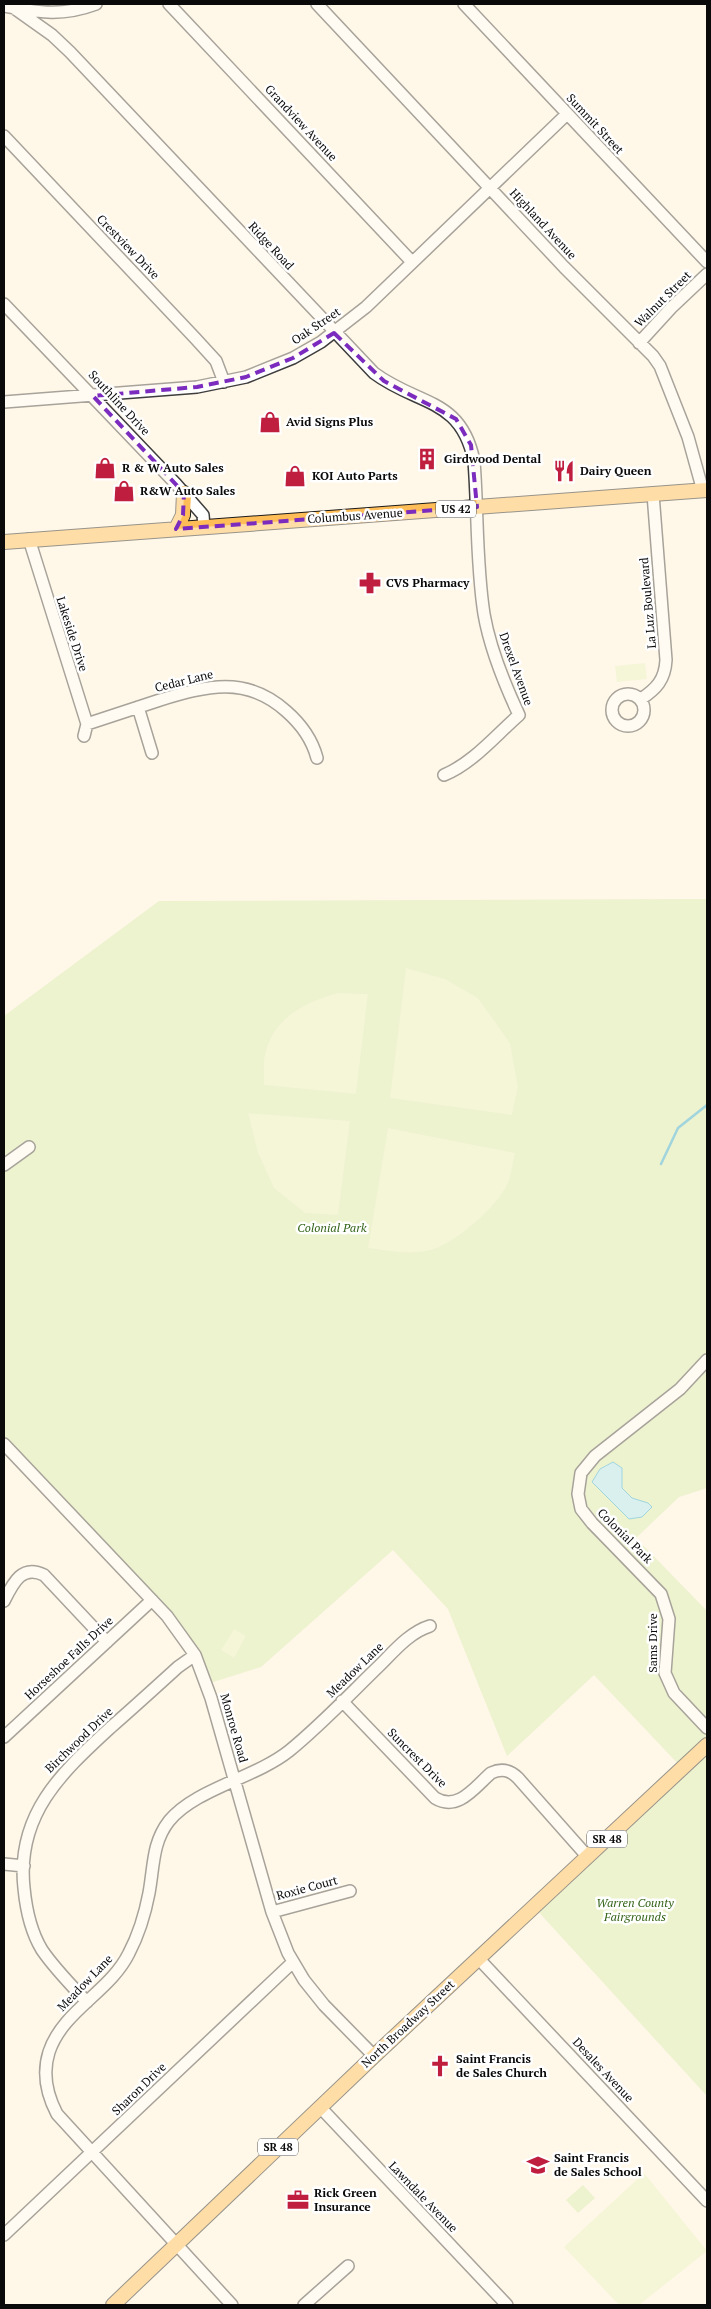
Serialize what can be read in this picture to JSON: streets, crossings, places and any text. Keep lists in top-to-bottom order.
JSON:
{
  "streets": {
    "main road": [
      "US 42",
      "Columbus Avenue",
      "SR 48",
      "North Broadway Street"
    ],
    "street": [
      "Grandview Avenue",
      "Summit Street",
      "Highland Avenue",
      "Ridge Road",
      "Crestview Drive",
      "Walnut Street",
      "Oak Street",
      "Southline Drive",
      "La Luz Boulevard",
      "Lakeside Drive",
      "Drexel Avenue",
      "Cedar Lane",
      "Colonial Park",
      "Sams Drive",
      "Horseshoe Falls Drive",
      "Meadow Lane",
      "Monroe Road",
      "Birchwood Drive",
      "Suncrest Drive",
      "Roxie Court",
      "Desales Avenue",
      "Sharon Drive",
      "Lawndale Avenue"
    ]
  },
  "crossings": [
    ["Grandview Avenue", "Oak Street"],
    ["Summit Street", "Oak Street"],
    ["Highland Avenue", "Walnut Street"],
    ["Highland Avenue", "Oak Street"],
    ["Highland Avenue", "Columbus Avenue"],
    ["Ridge Road", "Oak Street"],
    ["Ridge Road", "Columbus Avenue"],
    ["Ridge Road", "Drexel Avenue"],
    ["Crestview Drive", "Oak Street"],
    ["Oak Street", "Southline Drive"],
    ["Southline Drive", "Columbus Avenue"],
    ["Columbus Avenue", "La Luz Boulevard"],
    ["Columbus Avenue", "Lakeside Drive"],
    ["Columbus Avenue", "Drexel Avenue"],
    ["Lakeside Drive", "Cedar Lane"],
    ["Colonial Park", "Sams Drive"],
    ["Horseshoe Falls Drive", "Monroe Road"],
    ["Meadow Lane", "Monroe Road"],
    ["Meadow Lane", "Birchwood Drive"],
    ["Meadow Lane", "Suncrest Drive"],
    ["Meadow Lane", "North Broadway Street"],
    ["Meadow Lane", "Sharon Drive"],
    ["Monroe Road", "Birchwood Drive"],
    ["Monroe Road", "Roxie Court"],
    ["Monroe Road", "North Broadway Street"],
    ["Monroe Road", "Sharon Drive"],
    ["Suncrest Drive", "North Broadway Street"],
    ["North Broadway Street", "Desales Avenue"],
    ["North Broadway Street", "Lawndale Avenue"]
  ],
  "parks": ["Colonial Park", "Warren County Fairgrounds"],
  "places": {
    "shop": [
      "Avid Signs Plus",
      "R & W Auto Sales",
      "KOI Auto Parts",
      "R&W Auto Sales"
    ],
    "building": ["Girdwood Dental"],
    "restaurant": ["Dairy Queen"],
    "pharmacy": ["CVS Pharmacy"],
    "church": ["Saint Francis de Sales Church"],
    "school or university": ["Saint Francis de Sales School"],
    "office": ["Rick Green Insurance"]
  }
}
